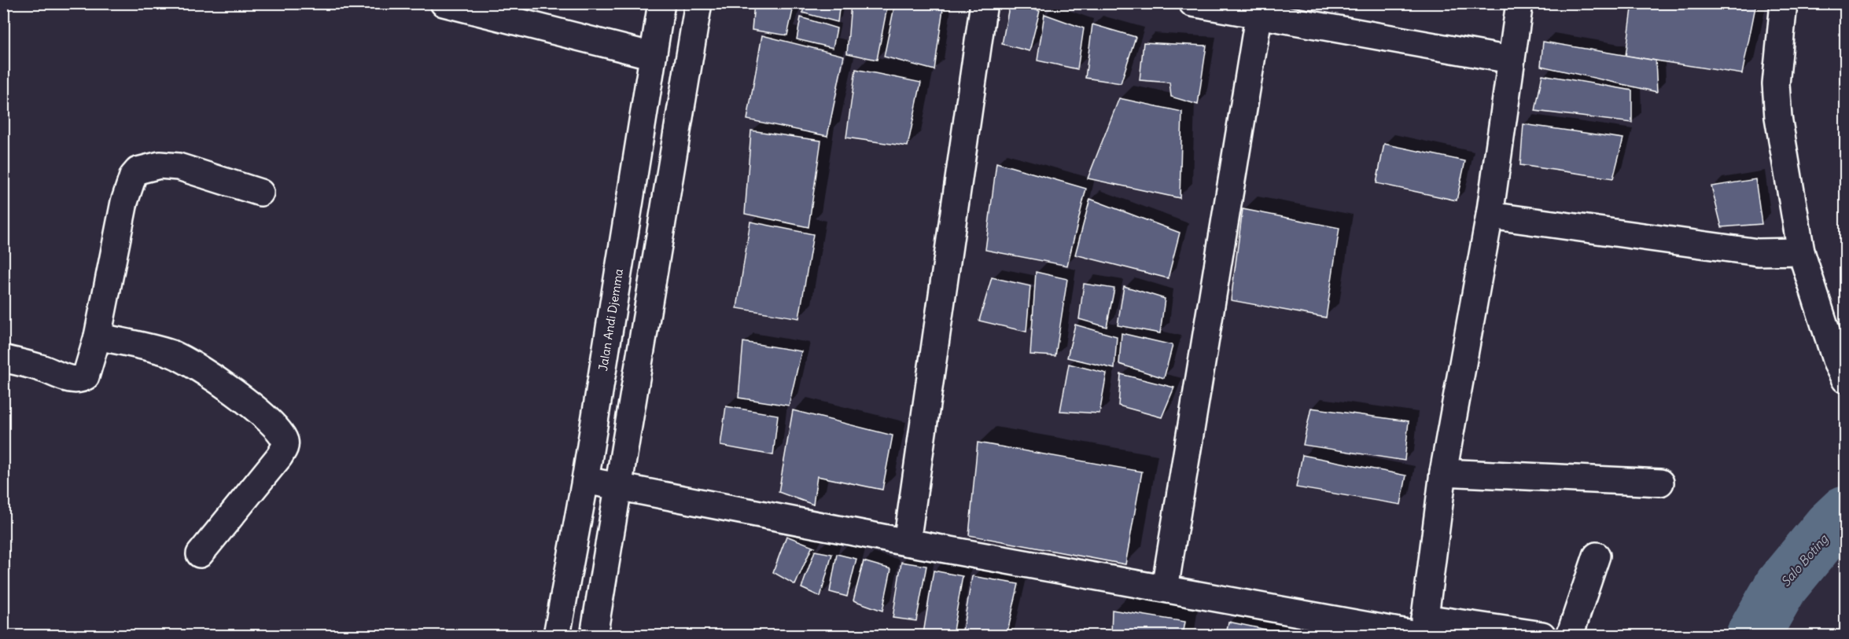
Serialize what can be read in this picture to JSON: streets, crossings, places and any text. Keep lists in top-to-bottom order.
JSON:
{
  "streets": {
    "main road": ["Jalan Andi Djemma"]
  },
  "water": ["Salo Boting"]
}
